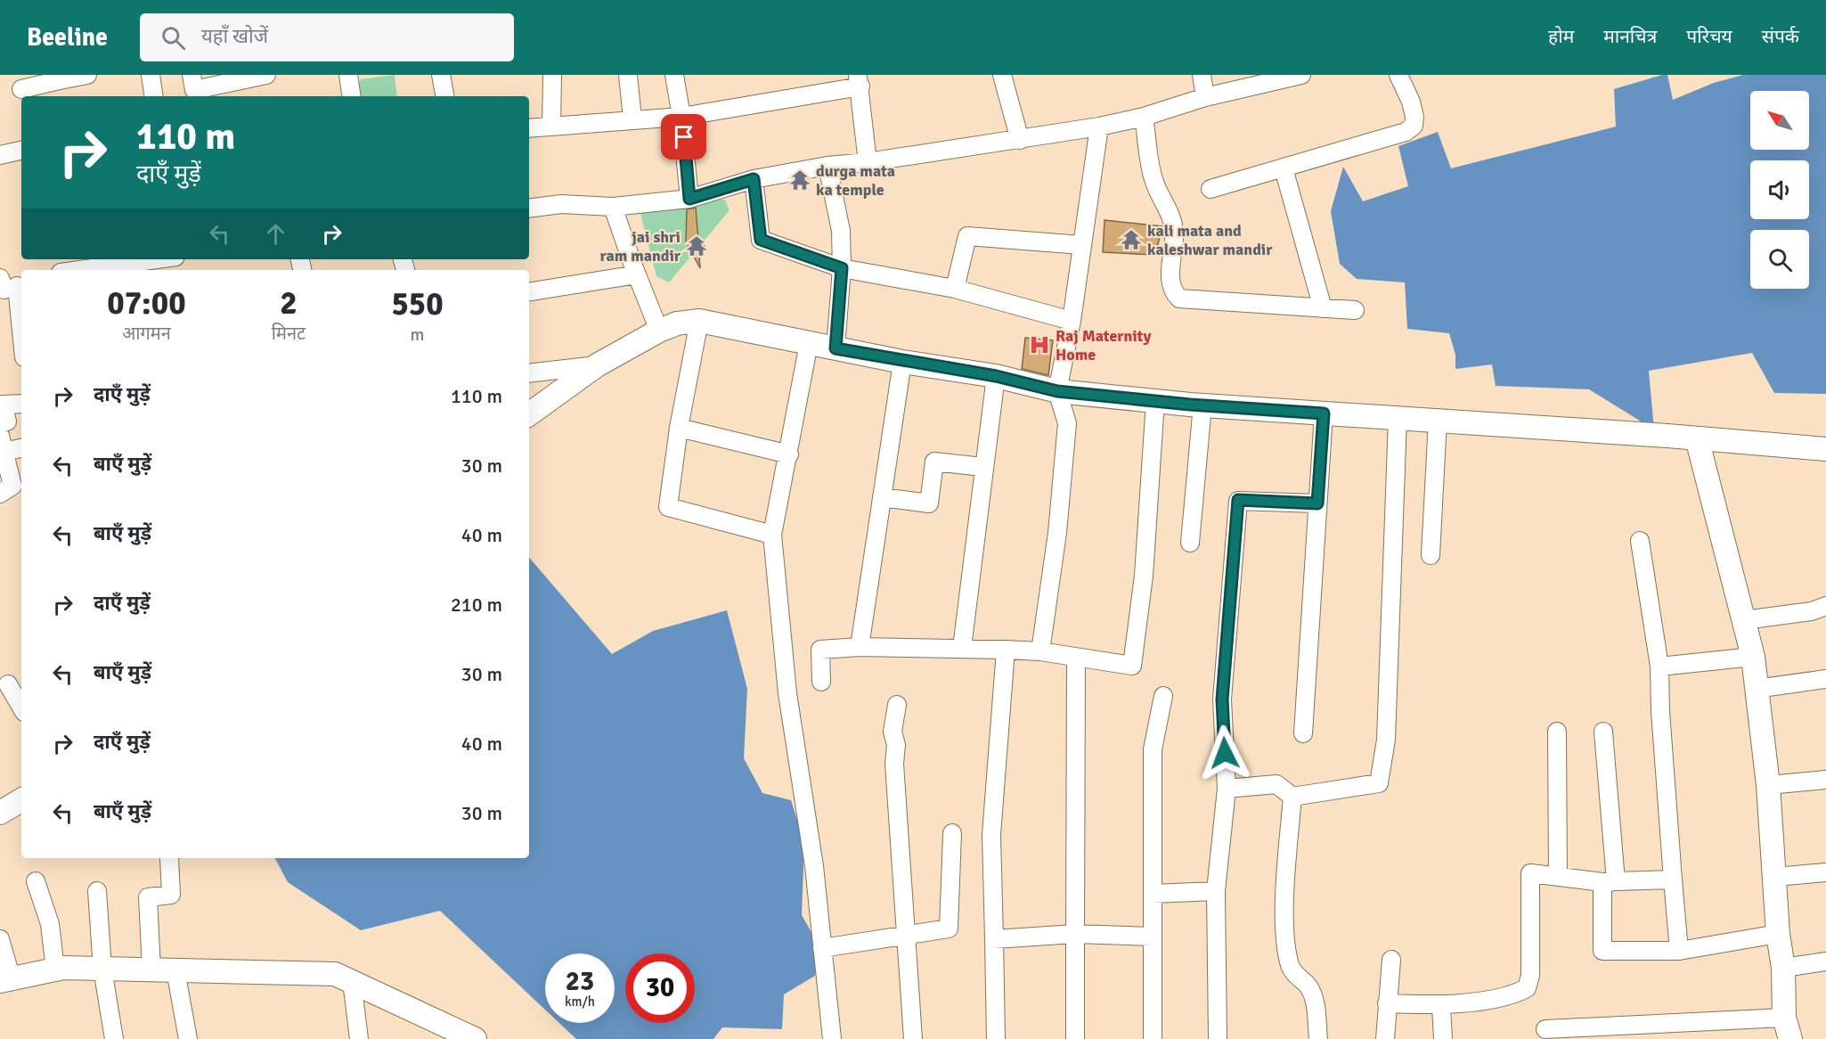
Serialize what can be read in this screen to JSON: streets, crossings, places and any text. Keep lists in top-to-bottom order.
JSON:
{
  "places": {
    "temple": ["durga mata ka temple", "kali mata and kaleshwar mandir", "jai shri ram mandir"],
    "hospital": ["Raj Maternity Home"]
  },
  "north": "top left",
  "page": {
    "header": "Beeline",
    "search": "यहाँ खोजें",
    "nav": [
      "होम",
      "मानचित्र",
      "परिचय",
      "संपर्क"
    ],
    "turn": ["110 m", "दाएँ मुड़ें"],
    "eta": [
      "07:00",
      "आगमन",
      "2",
      "मिनट",
      "550",
      "m"
    ],
    "list": [
      {
        "name": "दाएँ मुड़ें",
        "value": "110 m"
      },
      {
        "name": "बाएँ मुड़ें",
        "value": "30 m"
      },
      {
        "name": "बाएँ मुड़ें",
        "value": "40 m"
      },
      {
        "name": "दाएँ मुड़ें",
        "value": "210 m"
      },
      {
        "name": "बाएँ मुड़ें",
        "value": "30 m"
      },
      {
        "name": "दाएँ मुड़ें",
        "value": "40 m"
      },
      {
        "name": "बाएँ मुड़ें",
        "value": "30 m"
      }
    ],
    "speed": "23 km/h",
    "limit": "30"
  }
}
